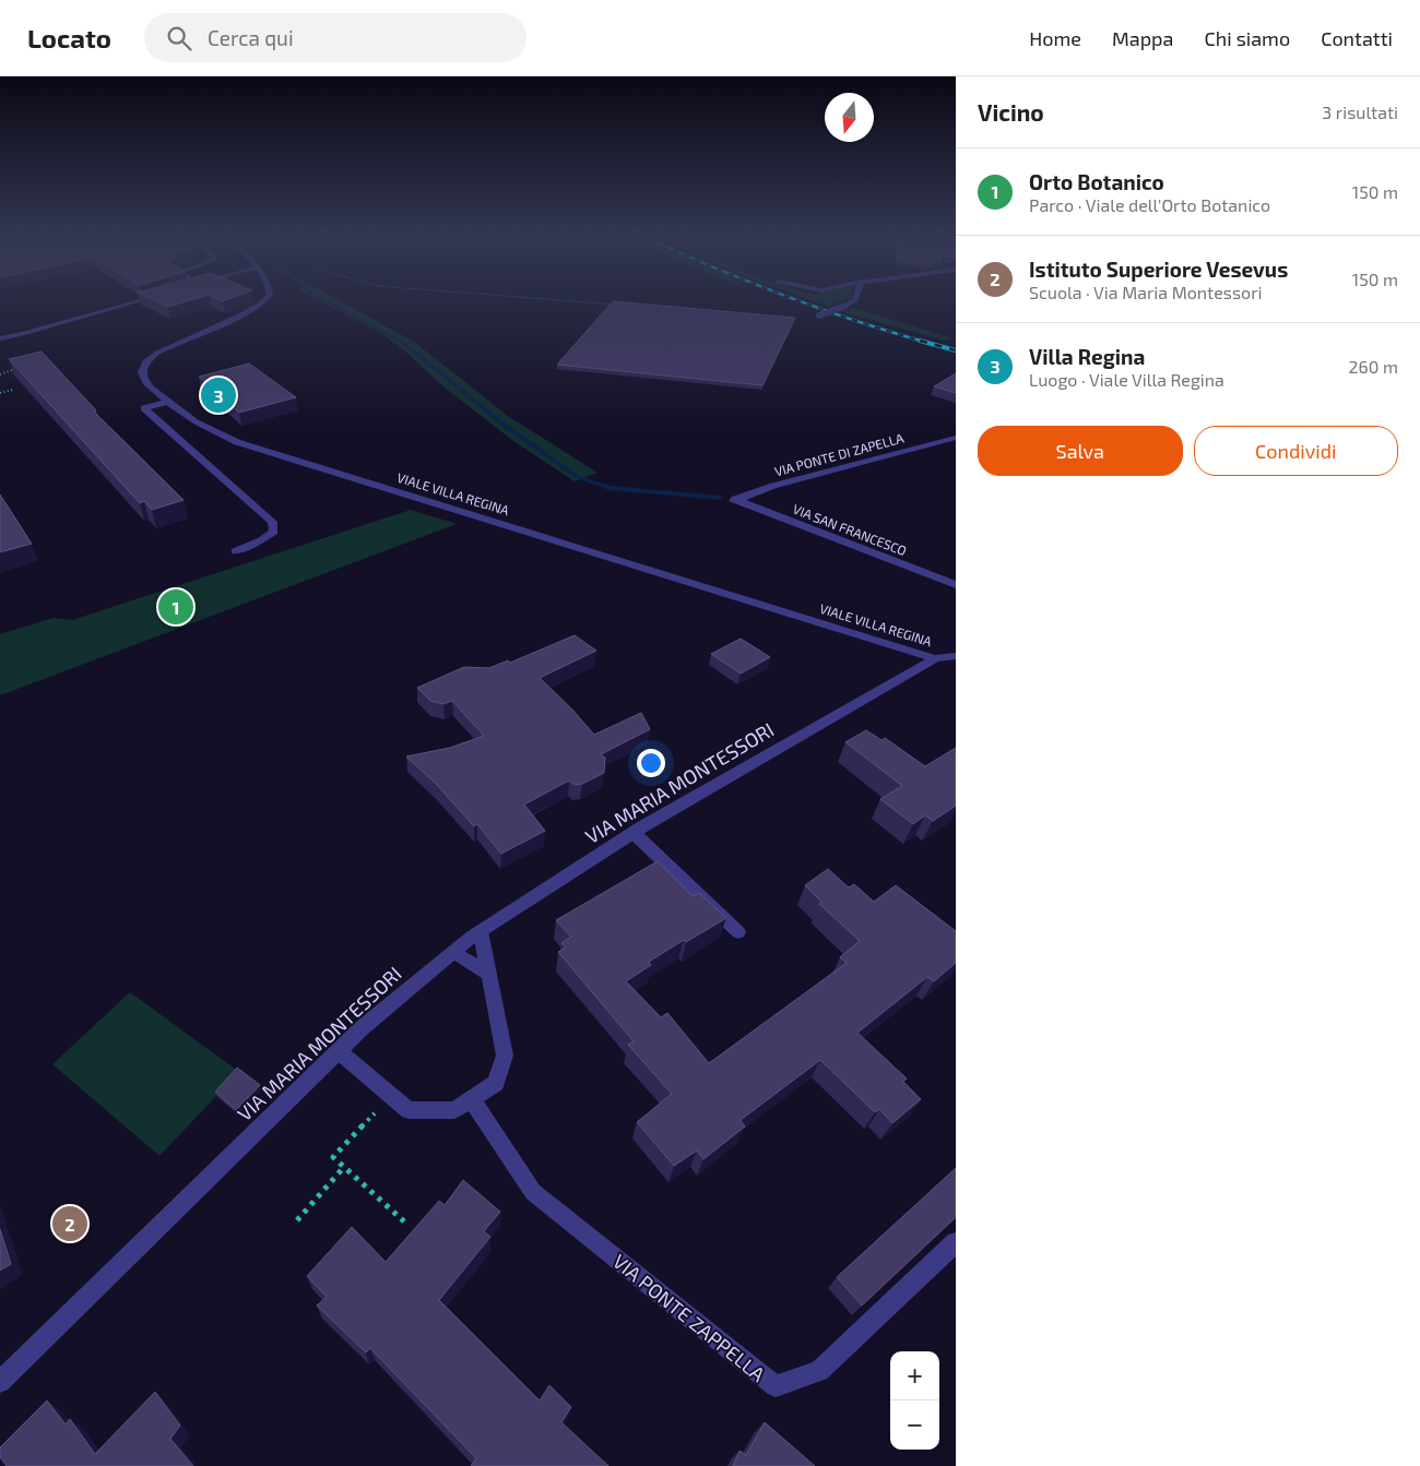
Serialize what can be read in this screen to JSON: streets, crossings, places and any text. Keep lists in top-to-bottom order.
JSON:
{
  "streets": {
    "street": [
      "VIA PONTE DI ZAPELLA",
      "VIALE VILLA REGINA",
      "VIA SAN FRANCESCO",
      "VIA MARIA MONTESSORI",
      "VIA PONTE ZAPPELLA"
    ]
  },
  "crossings": [
    ["VIA PONTE DI ZAPELLA", "VIA SAN FRANCESCO"],
    ["VIALE VILLA REGINA", "VIA MARIA MONTESSORI"]
  ],
  "north": "bottom",
  "page": {
    "header": "Locato",
    "search": "Cerca qui",
    "nav": [
      "Home",
      "Mappa",
      "Chi siamo",
      "Contatti"
    ],
    "heading": ["Vicino", "3 risultati"],
    "list": [
      {
        "mark": "1",
        "name": "Orto Botanico",
        "note": "Parco · Viale dell'Orto Botanico",
        "value": "150 m"
      },
      {
        "mark": "2",
        "name": "Istituto Superiore Vesevus",
        "note": "Scuola · Via Maria Montessori",
        "value": "150 m"
      },
      {
        "mark": "3",
        "name": "Villa Regina",
        "note": "Luogo · Viale Villa Regina",
        "value": "260 m"
      }
    ],
    "pins": ["3", "1", "2"],
    "buttons": ["Salva", "Condividi"],
    "map_buttons": ["+", "−"]
  }
}
